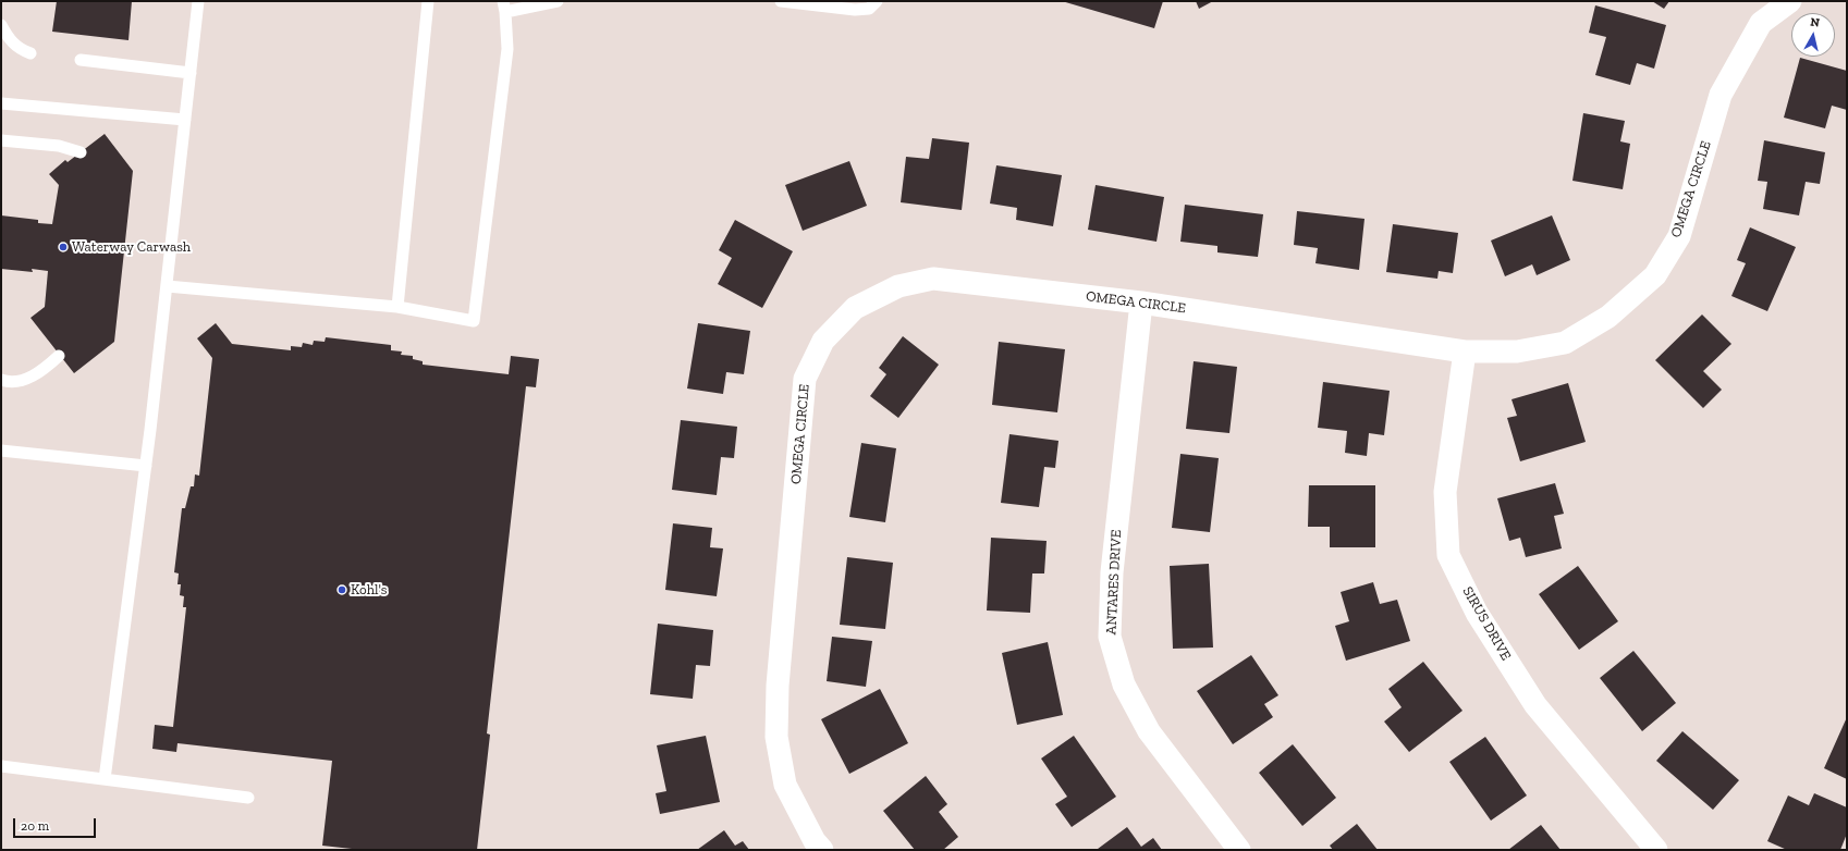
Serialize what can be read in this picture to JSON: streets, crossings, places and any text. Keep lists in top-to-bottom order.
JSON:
{
  "streets": {
    "street": ["OMEGA CIRCLE", "ANTARES DRIVE", "SIRUS DRIVE"]
  },
  "crossings": [
    ["OMEGA CIRCLE", "ANTARES DRIVE"],
    ["OMEGA CIRCLE", "SIRUS DRIVE"]
  ],
  "places": ["Waterway Carwash", "Kohl's"],
  "scale_bar": "20 m",
  "north": "top"
}
